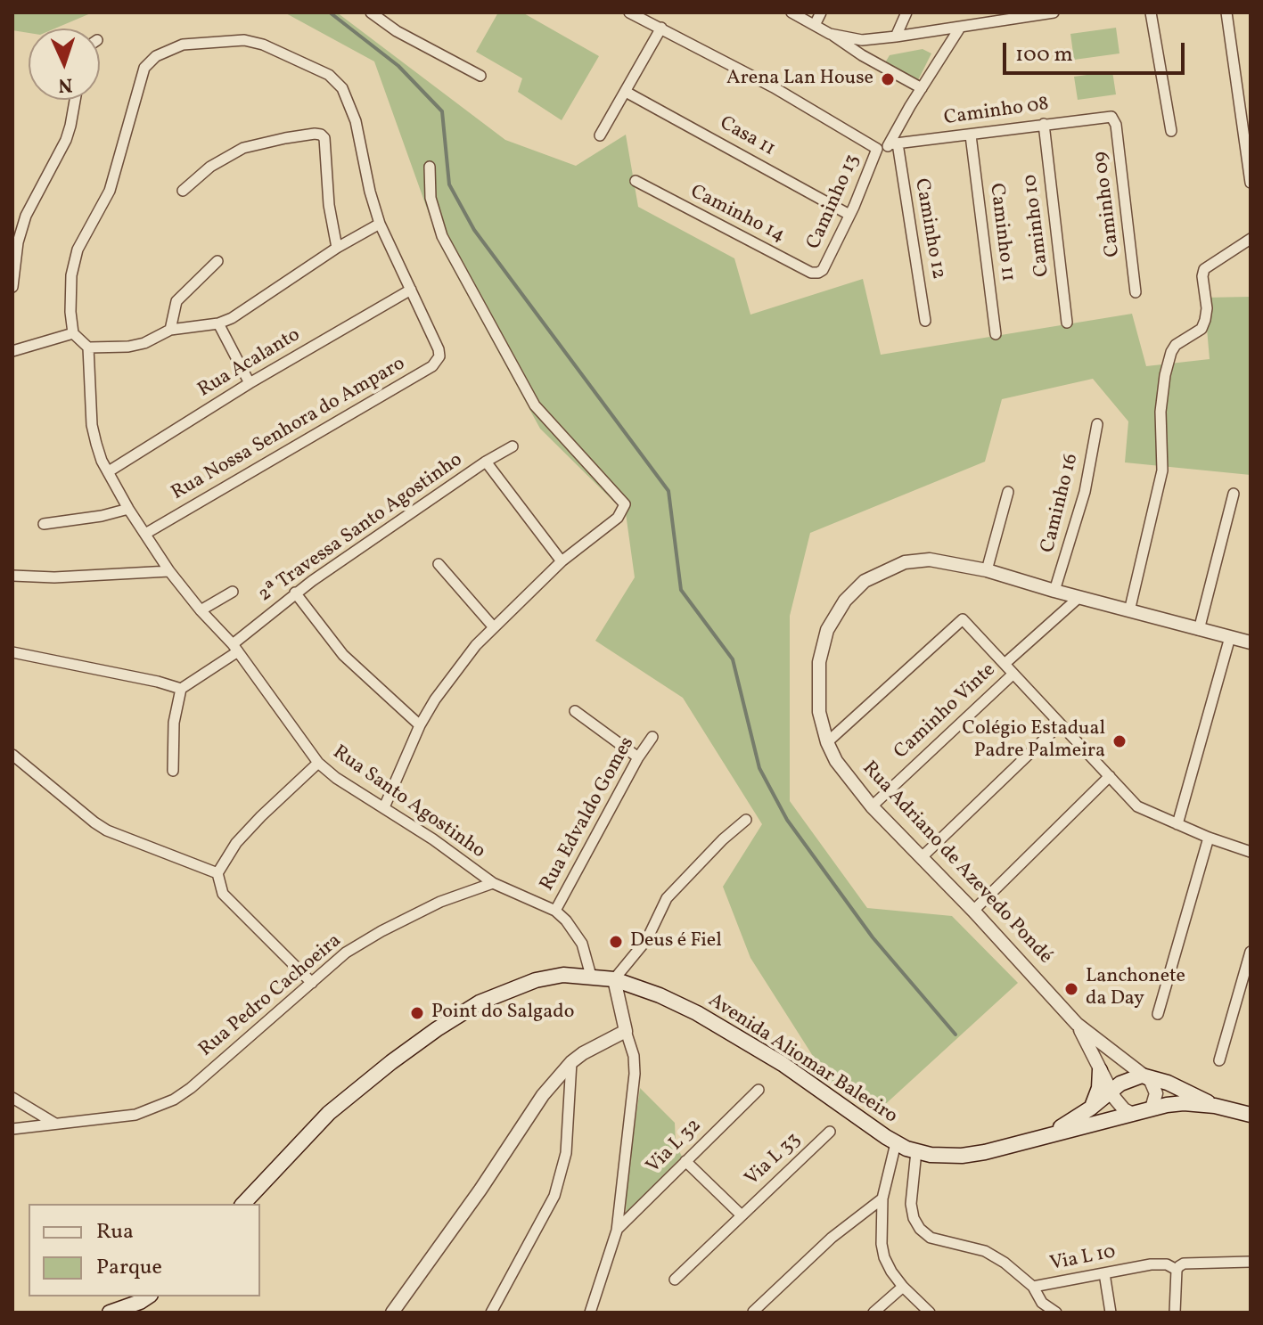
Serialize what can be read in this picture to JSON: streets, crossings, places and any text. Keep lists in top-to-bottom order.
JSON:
{
  "streets": {
    "main road": ["Avenida Aliomar Baleeiro"],
    "street": [
      "Caminho 08",
      "Casa 11",
      "Caminho 13",
      "Caminho 09",
      "Caminho 14",
      "Caminho 10",
      "Caminho 12",
      "Caminho 11",
      "Rua Acalanto",
      "Rua Nossa Senhora do Amparo",
      "Caminho 16",
      "2ª Travessa Santo Agostinho",
      "Caminho Vinte",
      "Rua Santo Agostinho",
      "Rua Edvaldo Gomes",
      "Rua Adriano de Azevedo Pondé",
      "Rua Pedro Cachoeira",
      "Via L 32",
      "Via L 33",
      "Via L 10"
    ]
  },
  "crossings": [
    ["Caminho 08", "Caminho 13"],
    ["Caminho 08", "Caminho 09"],
    ["Caminho 08", "Caminho 10"],
    ["Caminho 08", "Caminho 12"],
    ["Caminho 08", "Caminho 11"],
    ["Casa 11", "Caminho 13"],
    ["Caminho 13", "Caminho 14"],
    ["Caminho 13", "Caminho 12"],
    ["Rua Acalanto", "Rua Nossa Senhora do Amparo"],
    ["Rua Acalanto", "Rua Santo Agostinho"],
    ["Rua Nossa Senhora do Amparo", "Rua Santo Agostinho"],
    ["Caminho 16", "Rua Adriano de Azevedo Pondé"],
    ["2ª Travessa Santo Agostinho", "Rua Santo Agostinho"],
    ["Caminho Vinte", "Rua Adriano de Azevedo Pondé"],
    ["Rua Santo Agostinho", "Rua Pedro Cachoeira"],
    ["Rua Adriano de Azevedo Pondé", "Avenida Aliomar Baleeiro"],
    ["Avenida Aliomar Baleeiro", "Via L 10"],
    ["Via L 32", "Via L 33"]
  ],
  "places": [
    "Arena Lan House",
    "Colégio Estadual Padre Palmeira",
    "Deus é Fiel",
    "Lanchonete da Day",
    "Point do Salgado"
  ],
  "legend": ["Rua", "Parque"],
  "scale_bar": "100 m",
  "north": "bottom"
}
